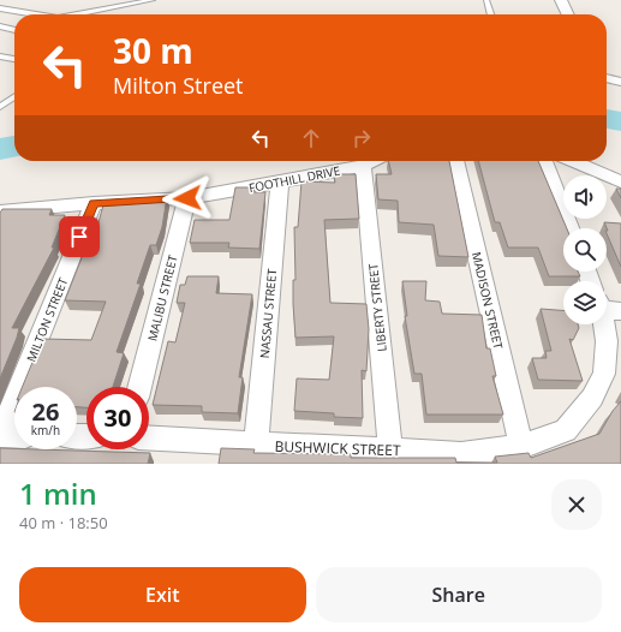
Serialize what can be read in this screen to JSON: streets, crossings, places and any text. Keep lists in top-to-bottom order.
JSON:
{
  "streets": {
    "street": [
      "FOOTHILL DRIVE",
      "MALIBU STREET",
      "MADISON STREET",
      "LIBERTY STREET",
      "NASSAU STREET",
      "MILTON STREET",
      "BUSHWICK STREET"
    ]
  },
  "crossings": [
    ["FOOTHILL DRIVE", "MALIBU STREET"],
    ["FOOTHILL DRIVE", "LIBERTY STREET"],
    ["FOOTHILL DRIVE", "NASSAU STREET"],
    ["FOOTHILL DRIVE", "MILTON STREET"],
    ["MADISON STREET", "BUSHWICK STREET"],
    ["LIBERTY STREET", "BUSHWICK STREET"],
    ["NASSAU STREET", "BUSHWICK STREET"]
  ],
  "page": {
    "turn": ["30 m", "Milton Street"],
    "speed": "26 km/h",
    "limit": "30",
    "heading": ["1 min", "40 m · 18:50"],
    "buttons": ["Exit", "Share"]
  }
}
